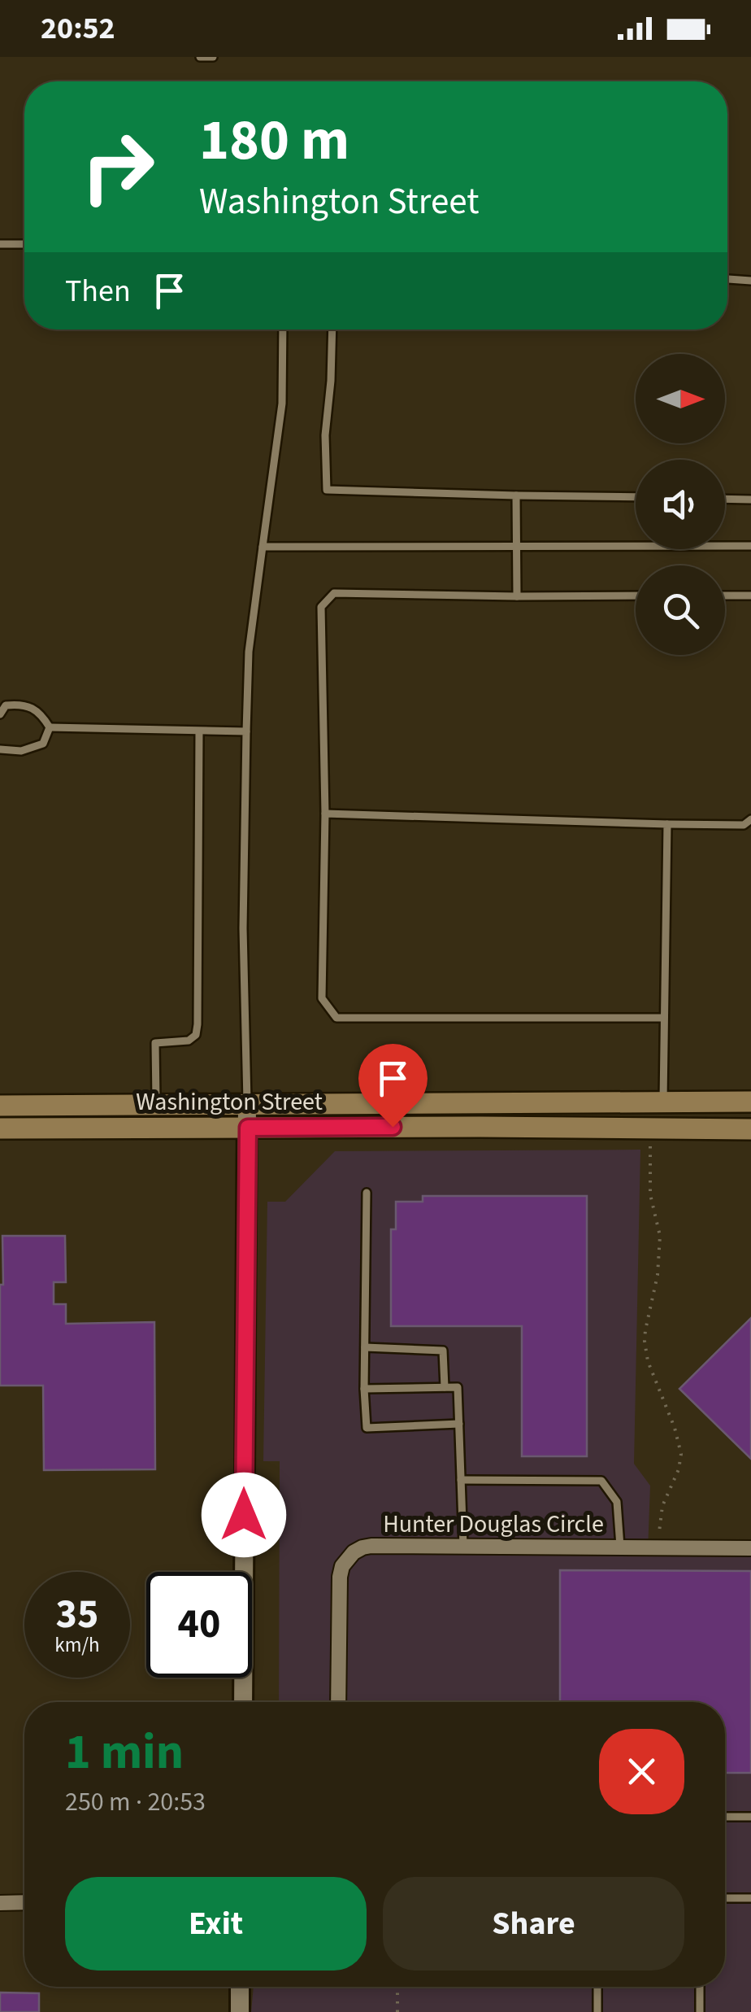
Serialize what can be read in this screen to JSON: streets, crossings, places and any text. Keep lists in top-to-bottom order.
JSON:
{
  "streets": {
    "main road": ["Washington Street"],
    "street": ["Hunter Douglas Circle"]
  },
  "north": "right",
  "page": {
    "status": "20:52",
    "turn": ["180 m", "Washington Street"],
    "then": "Then",
    "speed": "35 km/h",
    "limit": "40",
    "heading": ["1 min", "250 m · 20:53"],
    "buttons": ["Exit", "Share"]
  }
}
